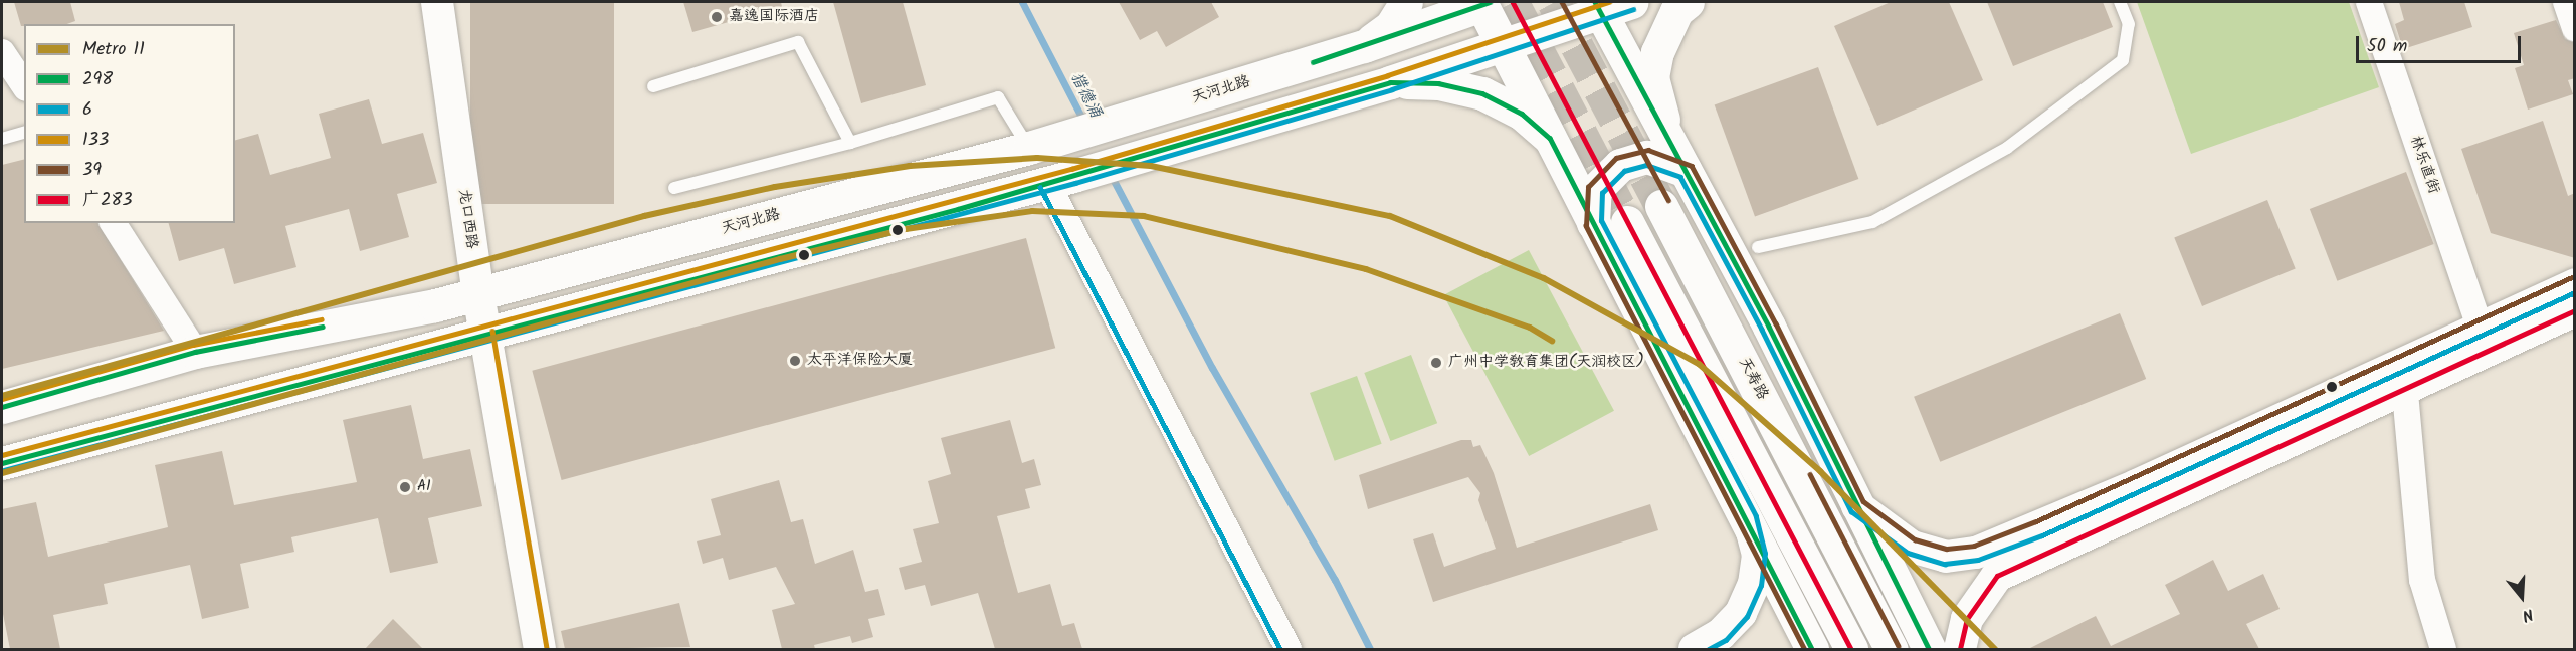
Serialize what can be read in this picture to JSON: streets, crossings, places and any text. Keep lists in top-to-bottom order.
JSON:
{
  "streets": {
    "main road": ["天河北路", "天寿路"],
    "street": ["林乐直街", "龙口西路"]
  },
  "crossings": [
    ["天河北路", "龙口西路"]
  ],
  "water": ["猎德涌"],
  "places": [
    "嘉逸国际酒店",
    "太平洋保险大厦",
    "广州中学教育集团(天润校区)",
    "A1"
  ],
  "lines": [
    "transit line 298",
    "transit line 133",
    "transit line 39",
    "transit line 广283",
    "transit line 6",
    "metro line 11"
  ],
  "legend": [
    "Metro 11",
    "298",
    "6",
    "133",
    "39",
    "广283"
  ],
  "scale_bar": "50 m",
  "north": "bottom"
}
